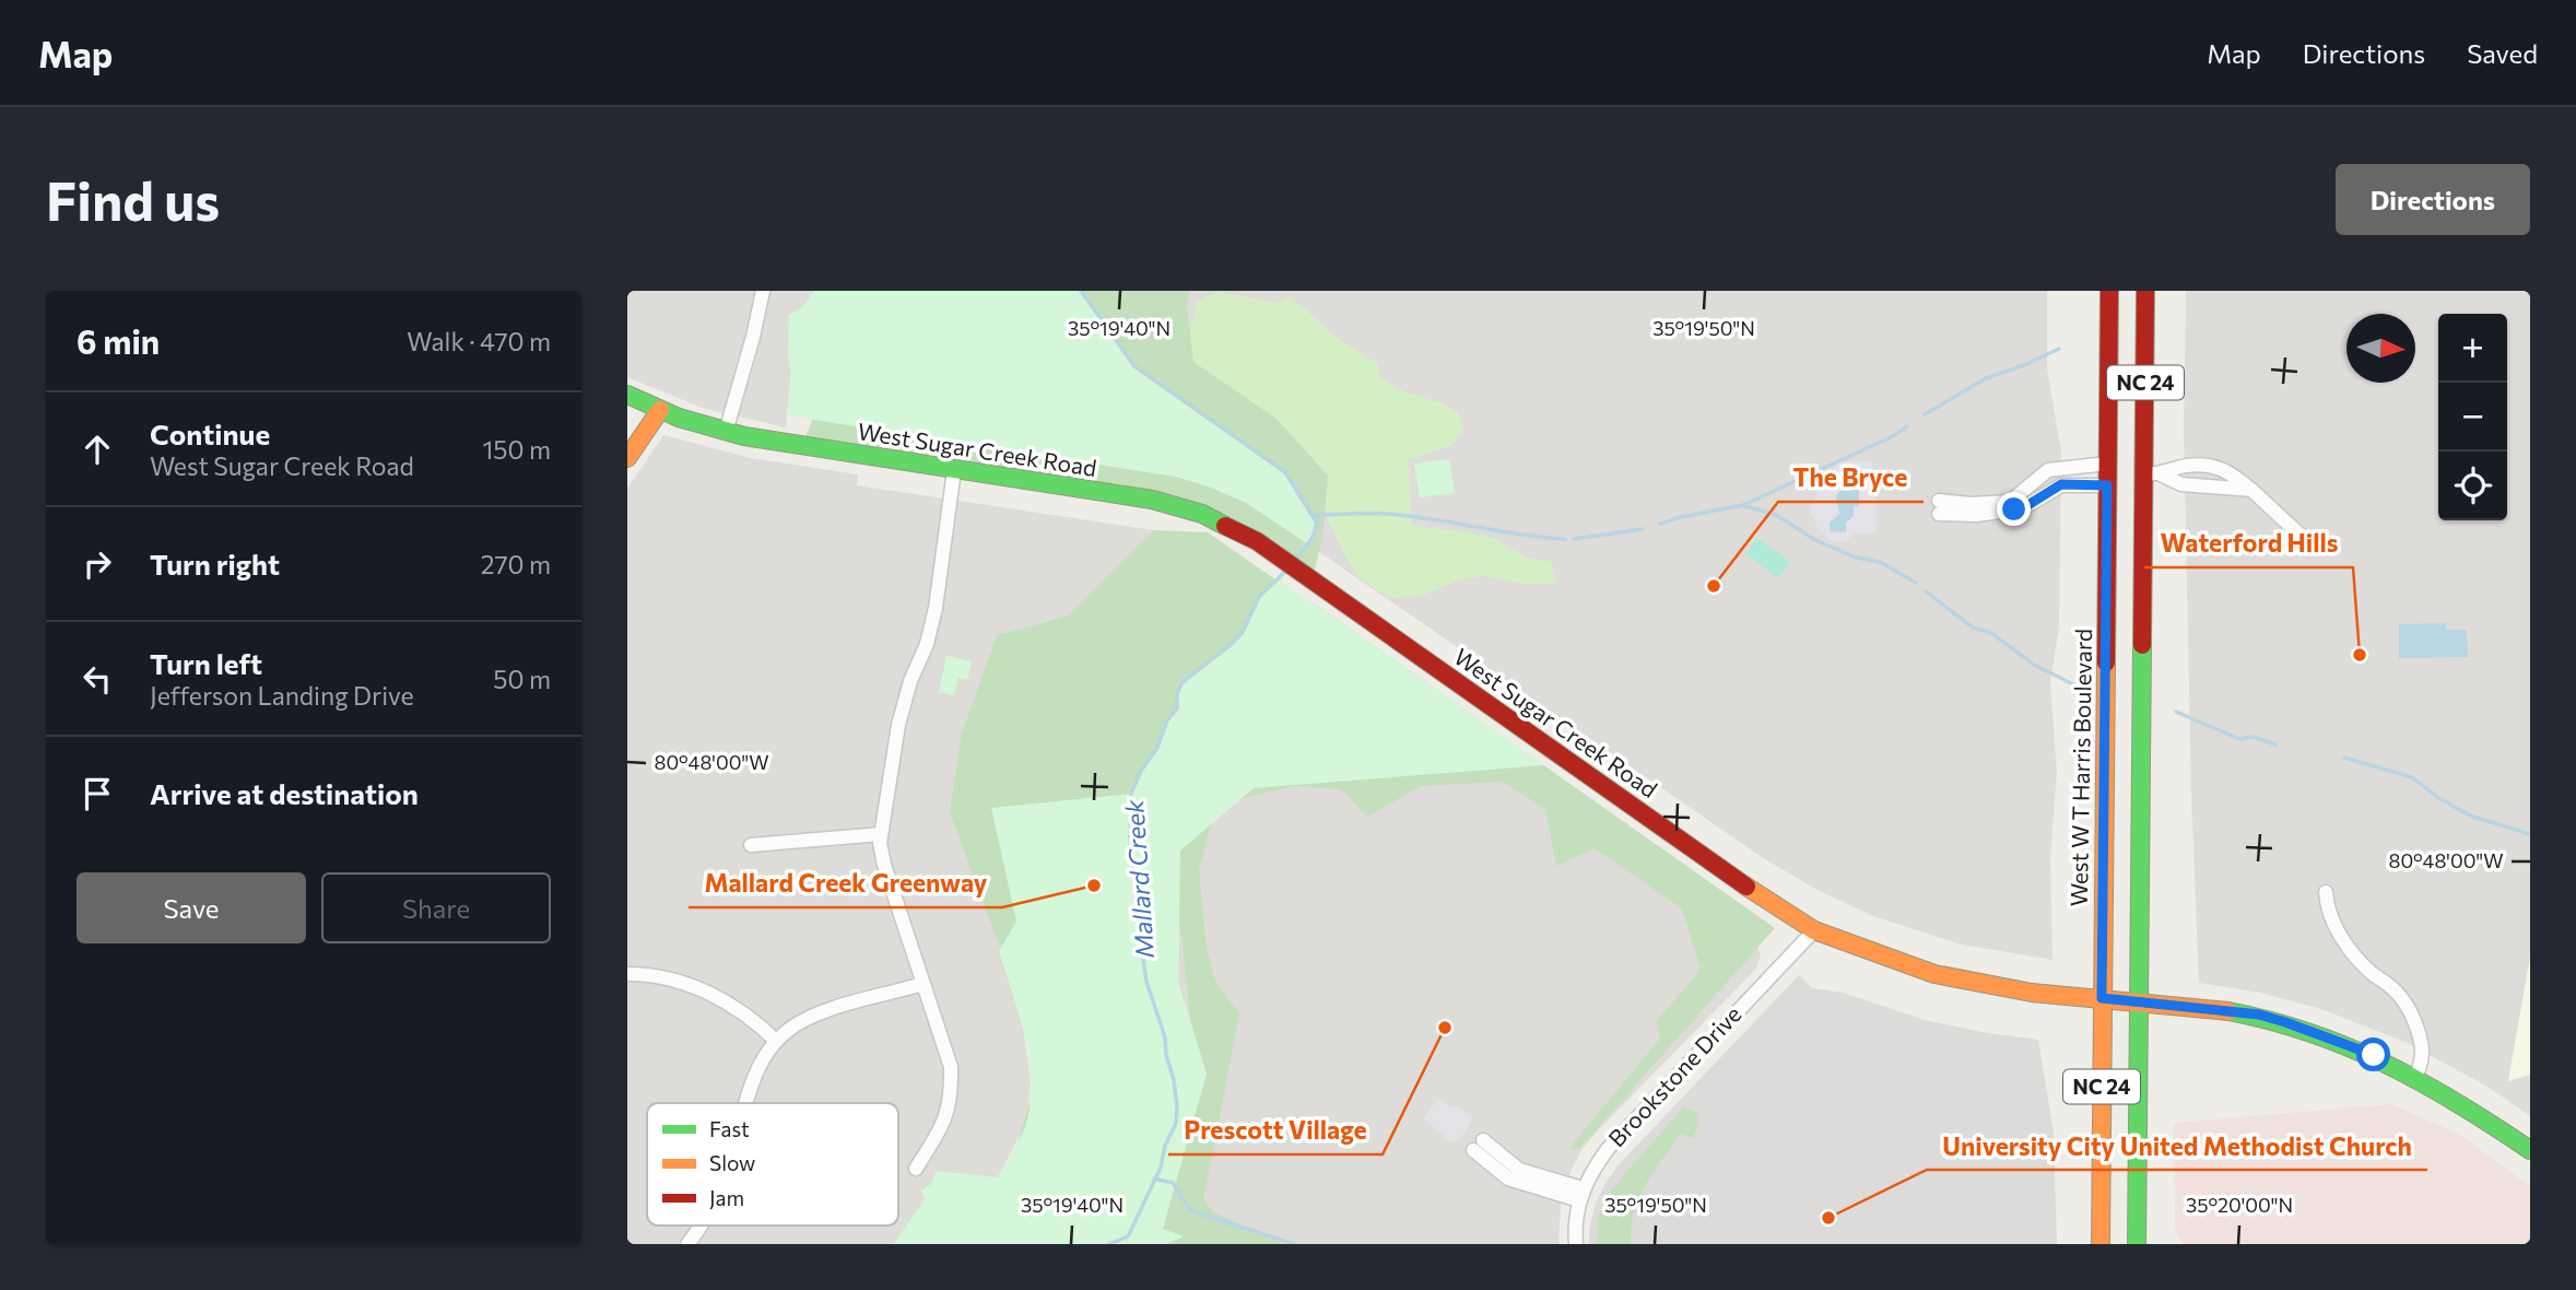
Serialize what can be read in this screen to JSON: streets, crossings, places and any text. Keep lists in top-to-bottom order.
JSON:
{
  "streets": {
    "main road": ["NC 24", "West Sugar Creek Road", "West W T Harris Boulevard"],
    "street": ["Brookstone Drive"]
  },
  "crossings": [
    ["NC 24", "West Sugar Creek Road"],
    ["West Sugar Creek Road", "West W T Harris Boulevard"],
    ["West Sugar Creek Road", "Brookstone Drive"]
  ],
  "water": ["Mallard Creek"],
  "places": [
    "The Bryce",
    "Waterford Hills",
    "Mallard Creek Greenway",
    "Prescott Village",
    "University City United Methodist Church"
  ],
  "legend": ["Fast", "Slow", "Jam"],
  "north": "right",
  "page": {
    "header": "Map",
    "nav": ["Map", "Directions", "Saved"],
    "buttons": [
      "Directions",
      ["Save", "Share"]
    ],
    "title": "Find us",
    "heading": ["6 min", "Walk · 470 m"],
    "map_buttons": ["+", "−"],
    "list": [
      ["Continue", "West Sugar Creek Road", "150 m"],
      ["Turn right", "270 m"],
      ["Turn left", "Jefferson Landing Drive", "50 m"],
      "Arrive at destination"
    ]
  },
  "coordinates": [
    "35°19'40\"N",
    "35°19'50\"N",
    "80°48'00\"W",
    "35°20'00\"N"
  ]
}
